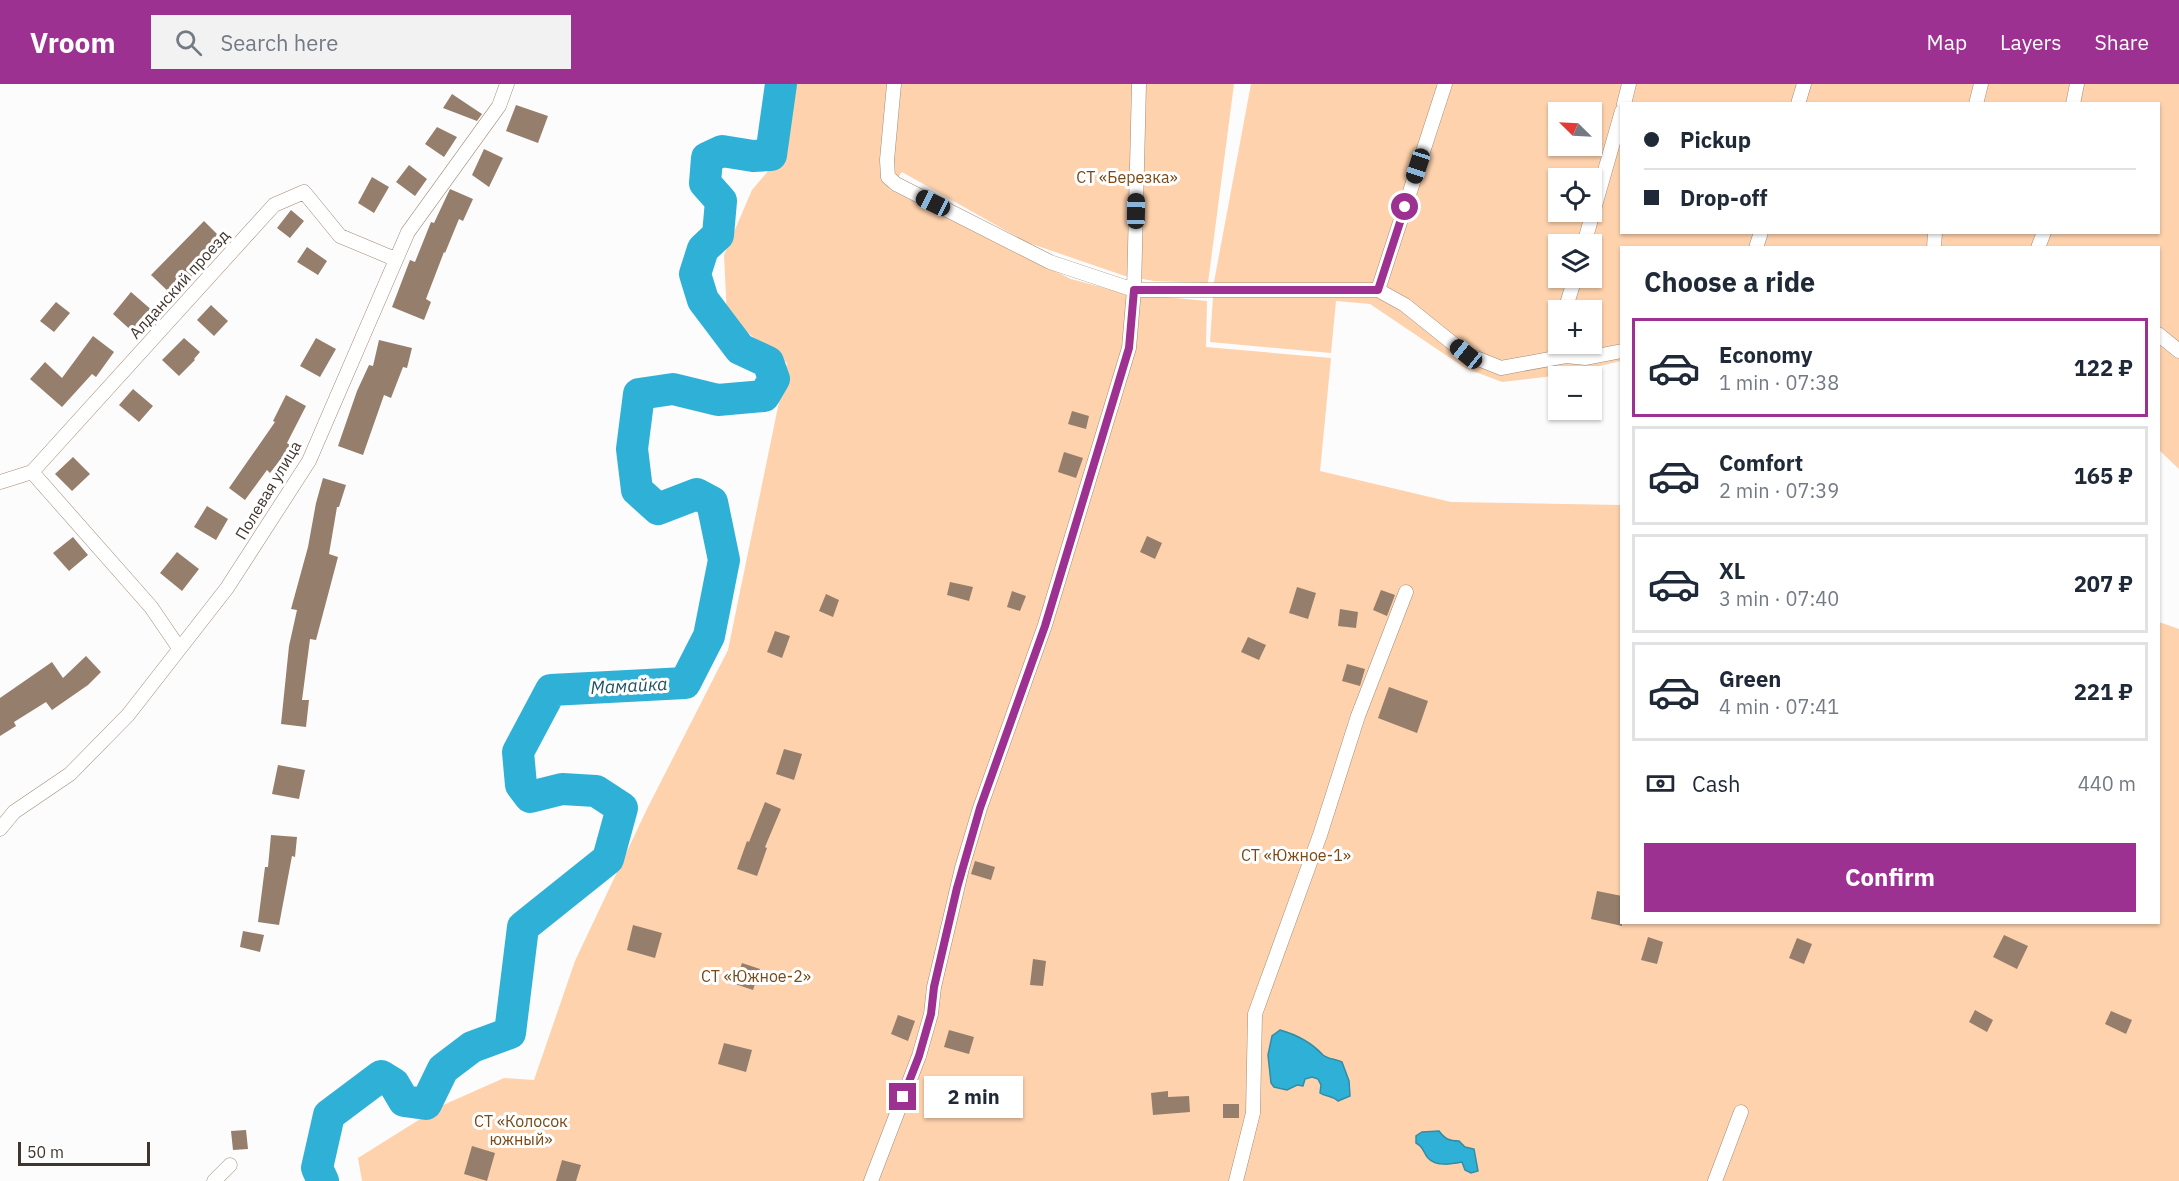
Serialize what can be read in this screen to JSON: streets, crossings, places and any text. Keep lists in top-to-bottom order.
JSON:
{
  "streets": {
    "street": ["Алданский проезд", "Полевая улица"]
  },
  "crossings": [
    ["Алданский проезд", "Полевая улица"]
  ],
  "water": ["Мамайка"],
  "parks": [
    "СТ «Березка»",
    "СТ «Южное-1»",
    "СТ «Южное-2»",
    "СТ «Колосок южный»"
  ],
  "scale_bar": "50 m",
  "north": "top left",
  "page": {
    "header": "Vroom",
    "search": "Search here",
    "nav": ["Map", "Layers", "Share"],
    "map_buttons": ["+", "−"],
    "banner": ["Pickup", "Drop-off"],
    "heading": "Choose a ride",
    "list": [
      {
        "name": "Economy",
        "note": "1 min · 07:38",
        "value": "122 ₽"
      },
      {
        "name": "Comfort",
        "note": "2 min · 07:39",
        "value": "165 ₽"
      },
      {
        "name": "XL",
        "note": "3 min · 07:40",
        "value": "207 ₽"
      },
      {
        "name": "Green",
        "note": "4 min · 07:41",
        "value": "221 ₽"
      }
    ],
    "pay": ["Cash", "440 m"],
    "buttons": "Confirm",
    "bubble": "2 min",
    "scale": "50 m"
  }
}
